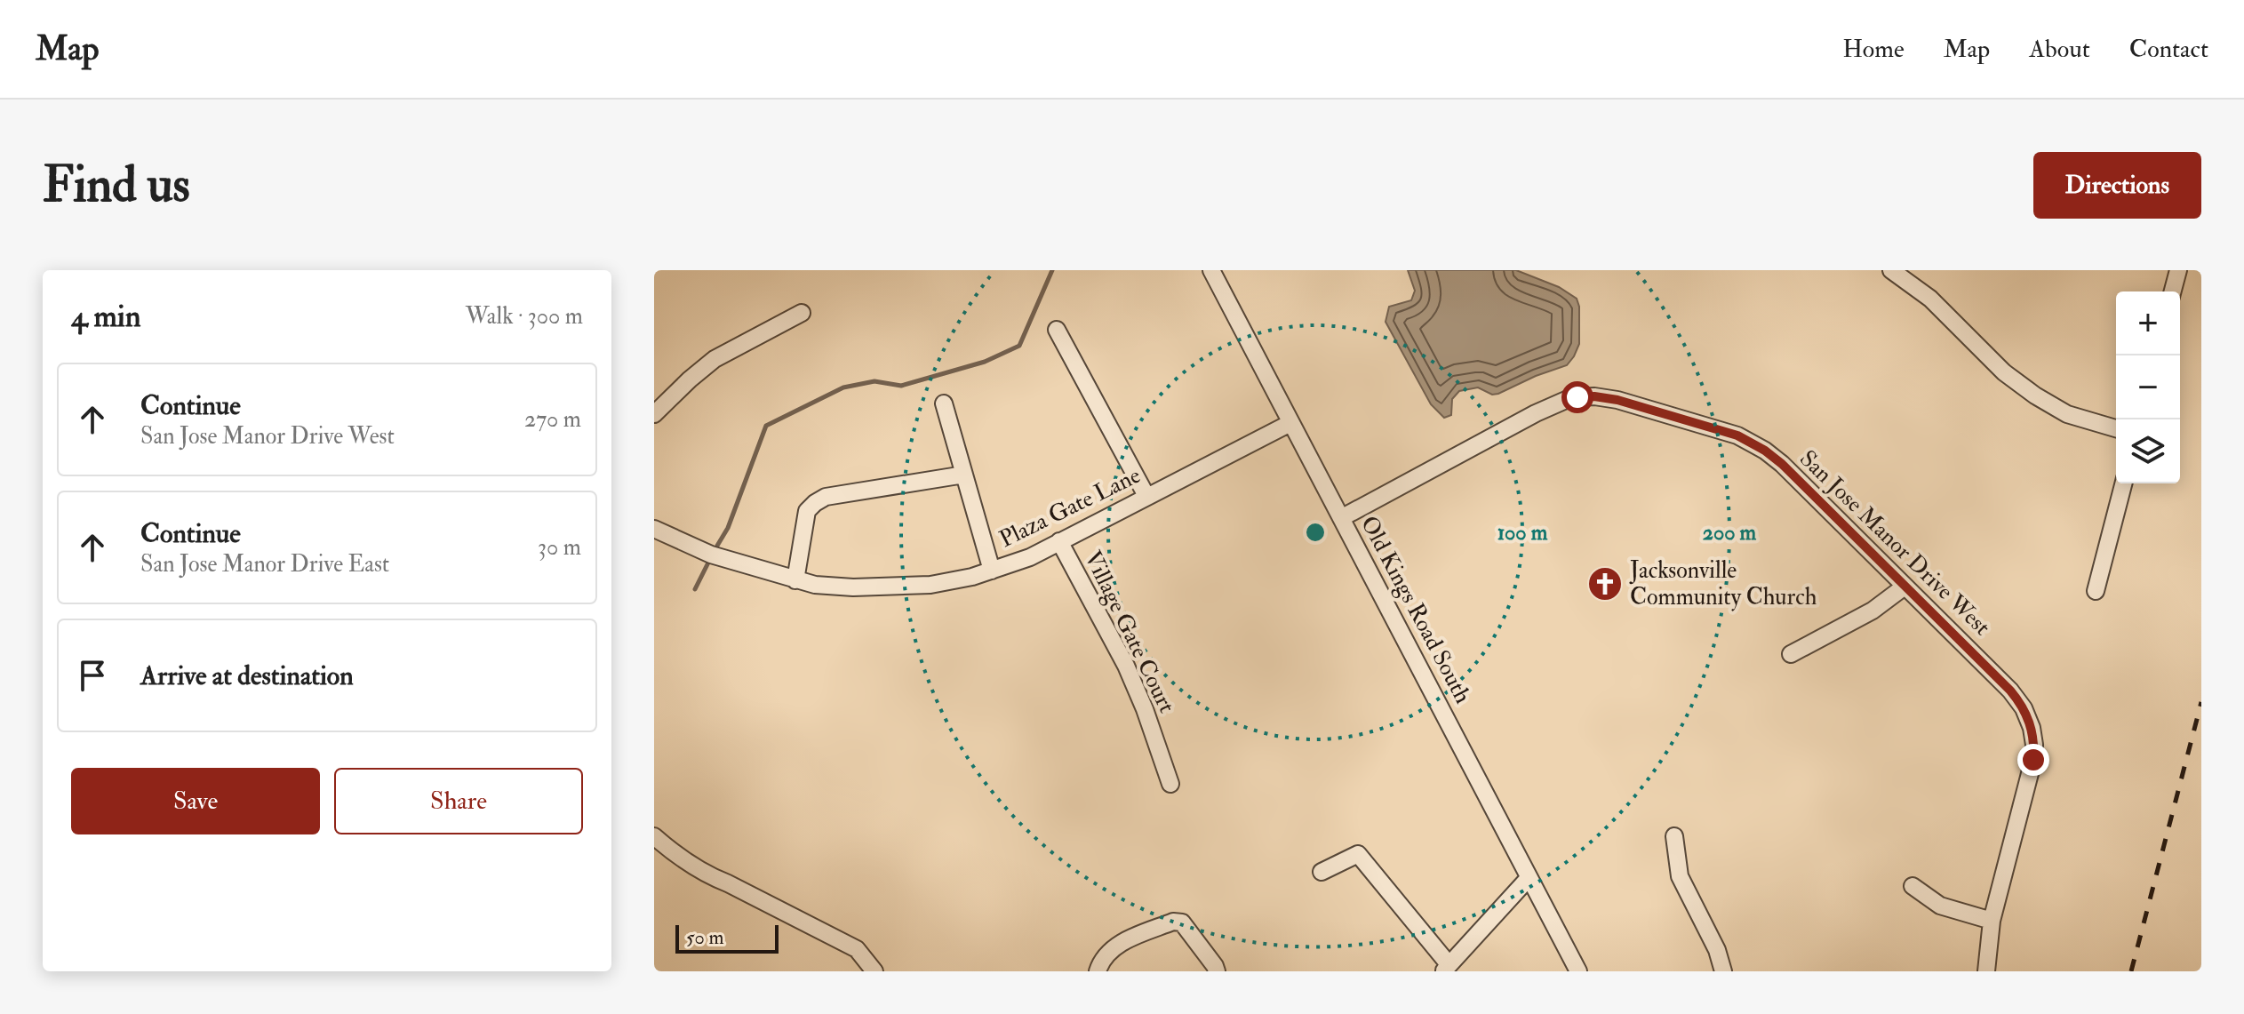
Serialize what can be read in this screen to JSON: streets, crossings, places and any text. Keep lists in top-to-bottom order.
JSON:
{
  "streets": {
    "street": [
      "Plaza Gate Lane",
      "San Jose Manor Drive West",
      "Old Kings Road South",
      "Village Gate Court"
    ]
  },
  "crossings": [
    ["Plaza Gate Lane", "Old Kings Road South"],
    ["Plaza Gate Lane", "Village Gate Court"],
    ["San Jose Manor Drive West", "Old Kings Road South"]
  ],
  "places": {
    "church": ["Jacksonville Community Church"]
  },
  "scale_bar": "50 m",
  "page": {
    "header": "Map",
    "nav": [
      "Home",
      "Map",
      "About",
      "Contact"
    ],
    "buttons": [
      "Directions",
      ["Save", "Share"]
    ],
    "title": "Find us",
    "heading": ["4 min", "Walk · 300 m"],
    "map_buttons": ["+", "−"],
    "list": [
      ["Continue", "San Jose Manor Drive West", "270 m"],
      ["Continue", "San Jose Manor Drive East", "30 m"],
      "Arrive at destination"
    ],
    "scale": "50 m"
  },
  "rings": ["100 m", "200 m"]
}
